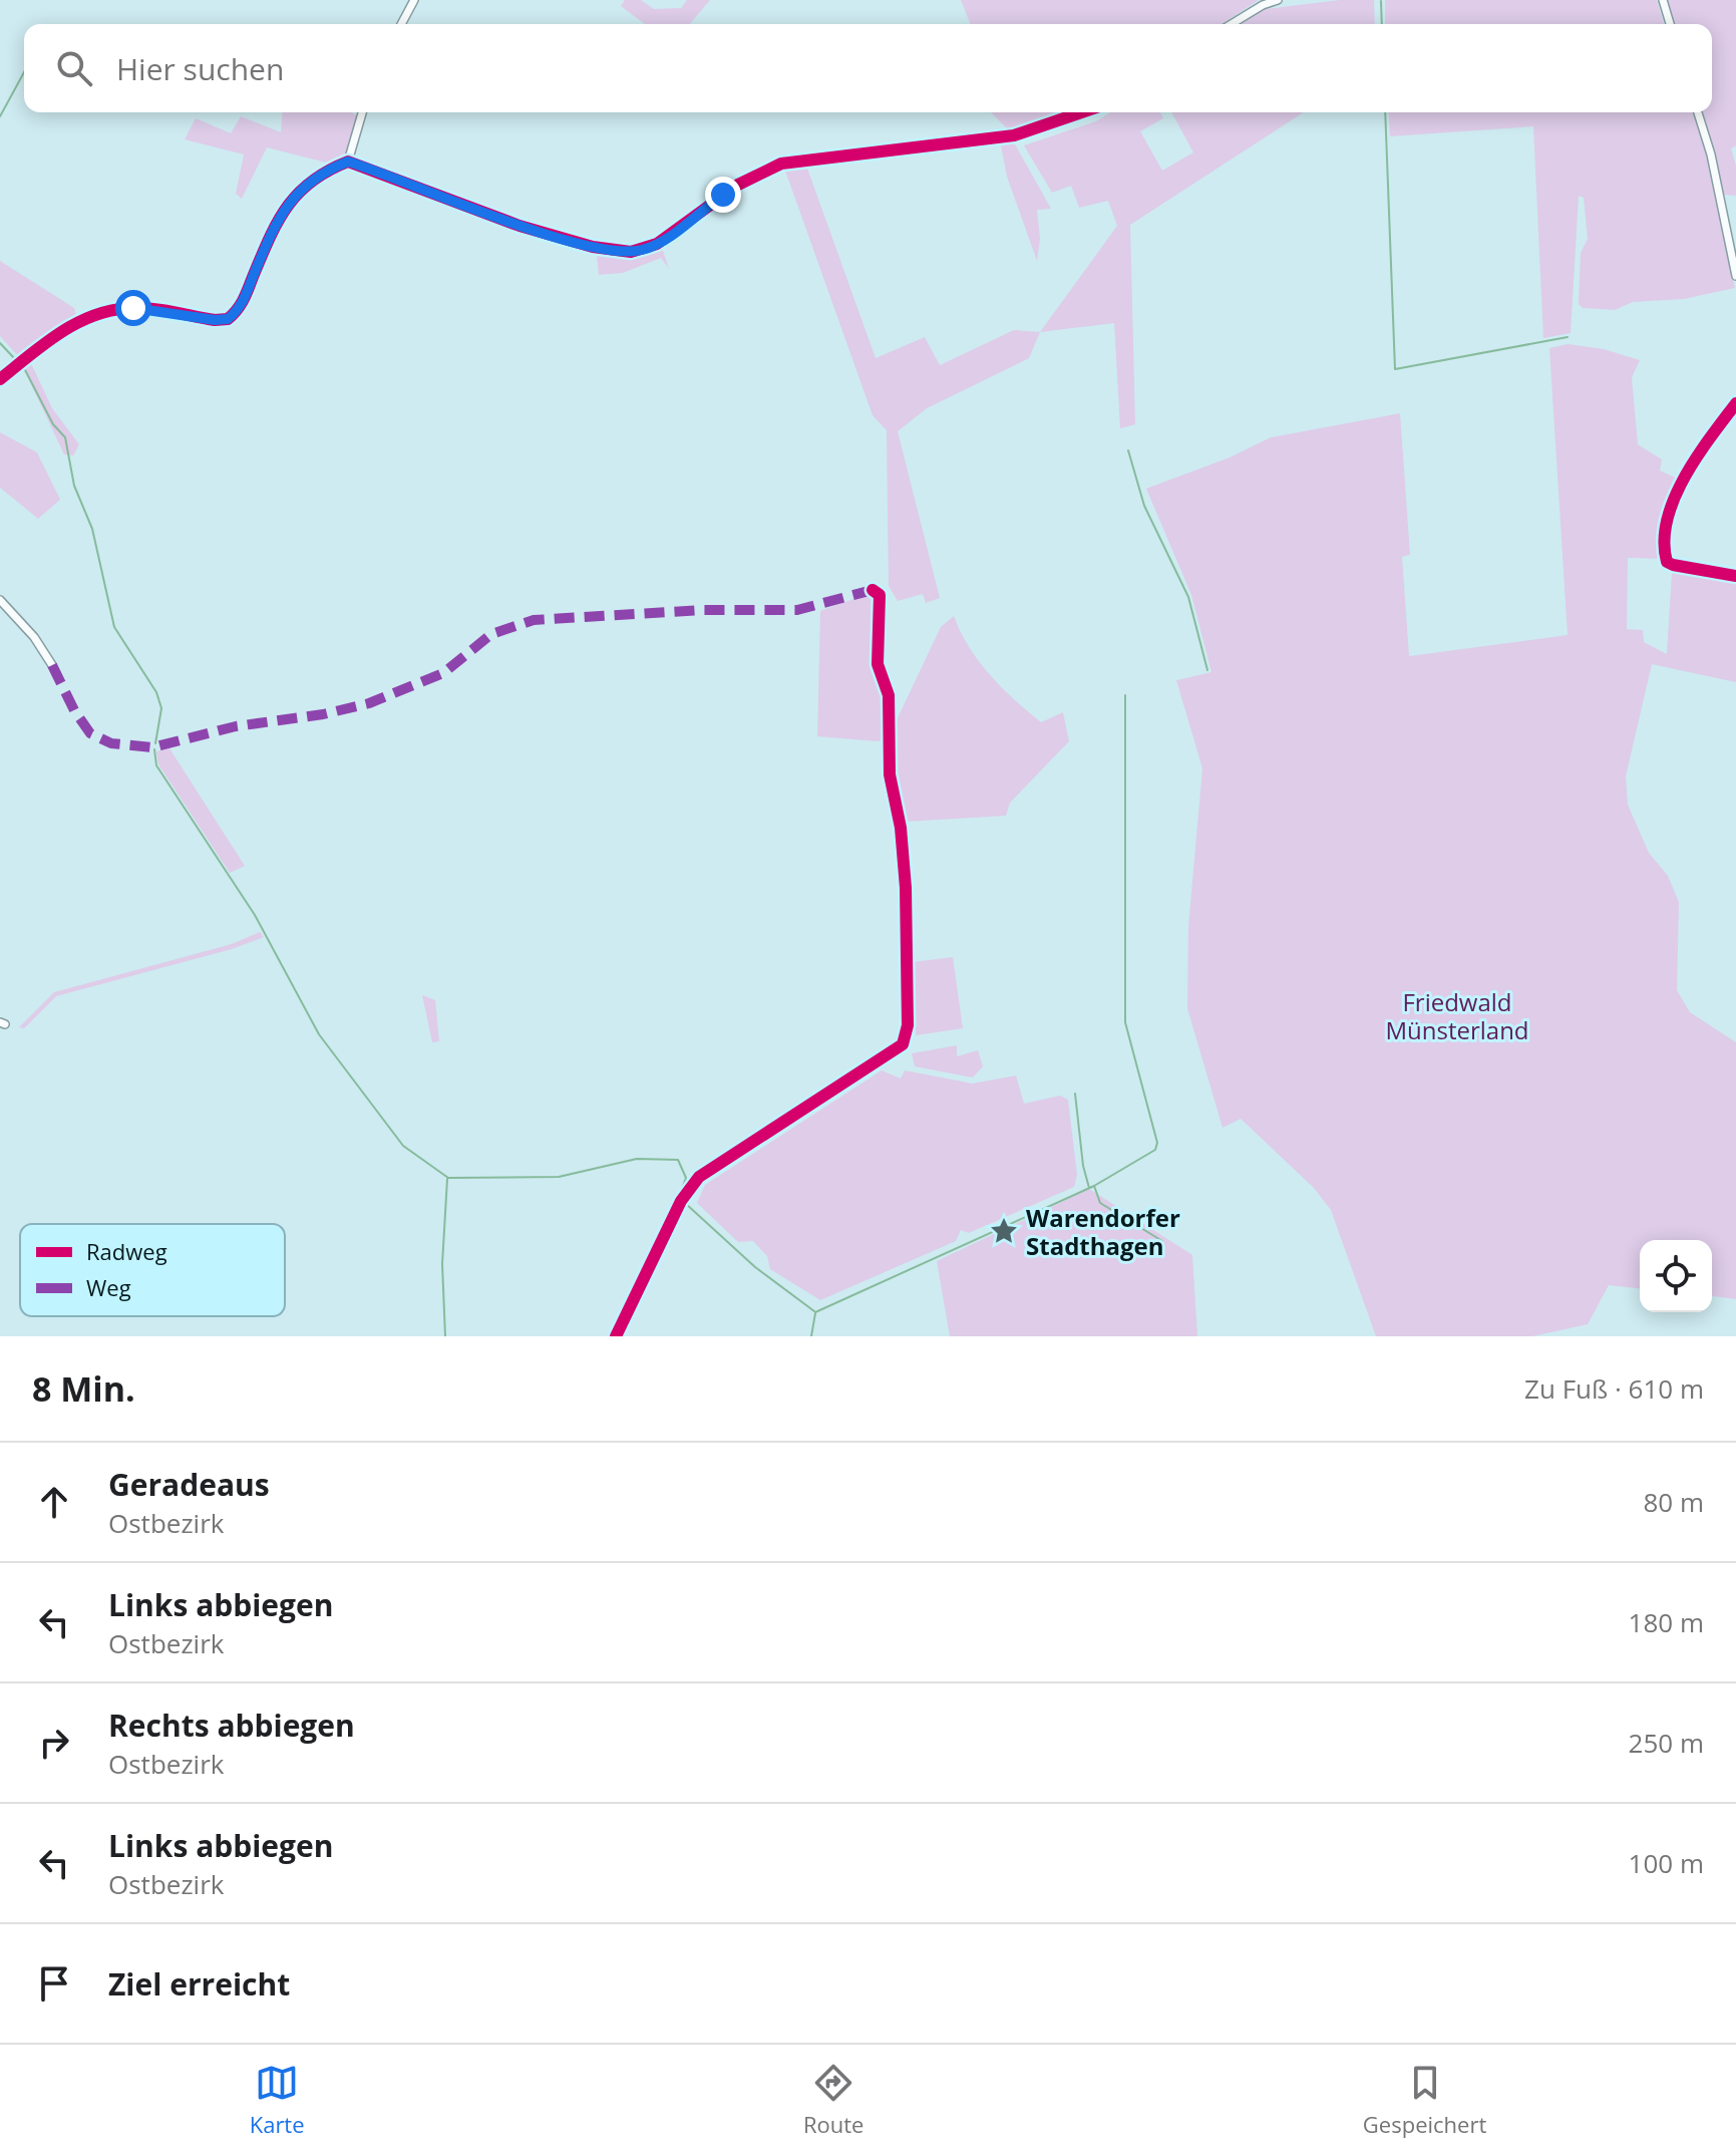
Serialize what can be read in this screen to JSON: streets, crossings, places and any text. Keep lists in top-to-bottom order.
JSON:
{
  "parks": ["Friedwald Münsterland"],
  "places": {
    "place": ["Warendorfer Stadthagen"]
  },
  "legend": ["Radweg", "Weg"],
  "page": {
    "search": "Hier suchen",
    "heading": ["8 Min.", "Zu Fuß · 610 m"],
    "list": [
      ["Geradeaus", "Ostbezirk", "80 m"],
      ["Links abbiegen", "Ostbezirk", "180 m"],
      ["Rechts abbiegen", "Ostbezirk", "250 m"],
      ["Links abbiegen", "Ostbezirk", "100 m"],
      "Ziel erreicht"
    ],
    "nav": ["Karte", "Route", "Gespeichert"]
  }
}
